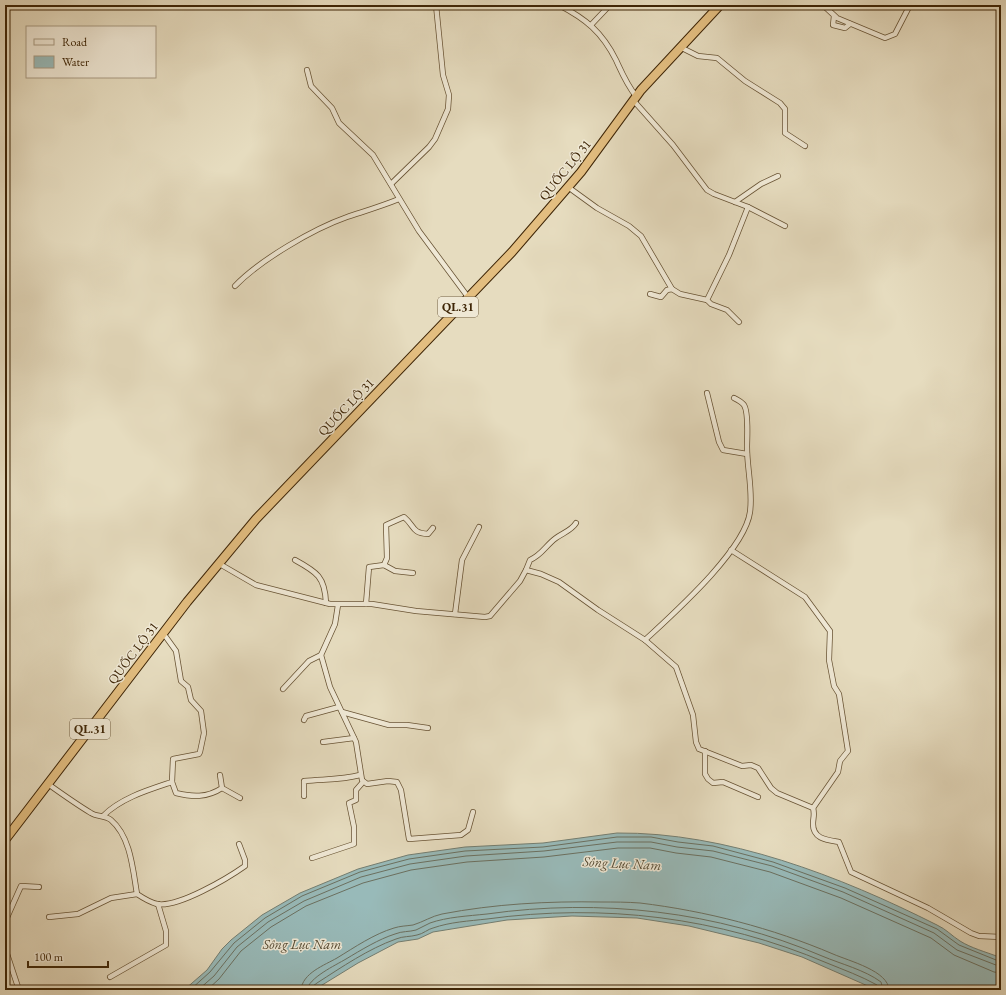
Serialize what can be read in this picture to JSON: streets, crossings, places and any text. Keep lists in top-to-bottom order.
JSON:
{
  "streets": {
    "highway": ["QUỐC LỘ 31", "QL.31"]
  },
  "water": ["Sông Lục Nam"],
  "legend": ["Road", "Water"],
  "scale_bar": "100 m"
}
